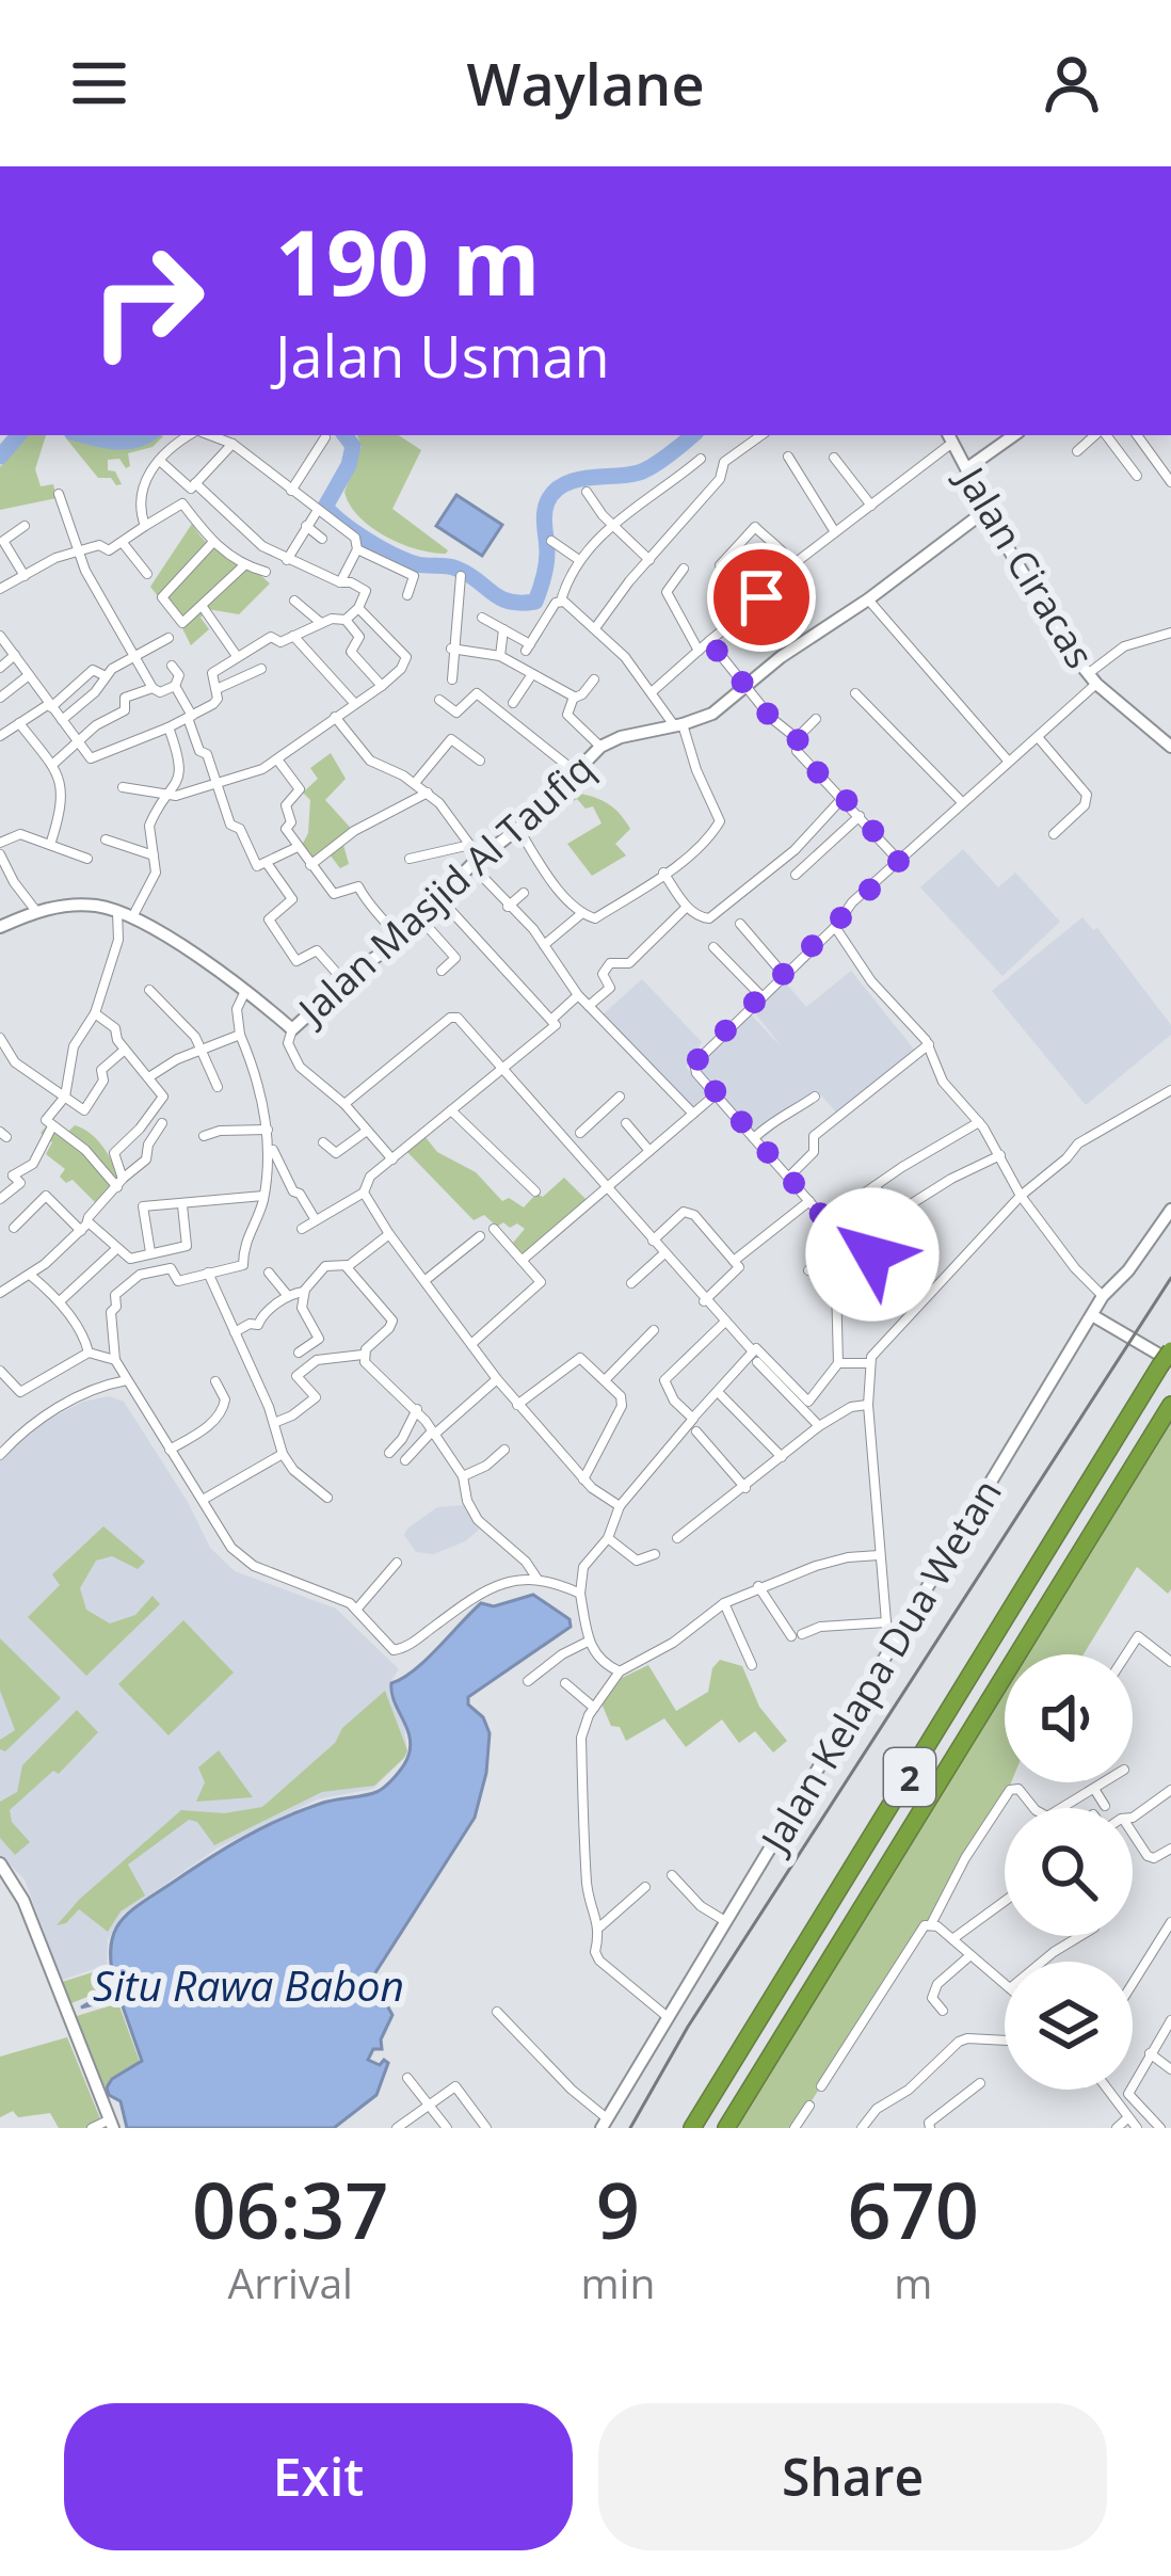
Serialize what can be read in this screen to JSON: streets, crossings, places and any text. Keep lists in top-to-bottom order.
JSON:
{
  "streets": {
    "highway": ["2"],
    "street": ["Jalan Ciracas", "Jalan Masjid Al Taufiq", "Jalan Kelapa Dua Wetan"]
  },
  "crossings": [
    ["Jalan Ciracas", "Jalan Masjid Al Taufiq"]
  ],
  "water": ["Situ Rawa Babon"],
  "page": {
    "header": "Waylane",
    "turn": ["190 m", "Jalan Usman"],
    "eta": [
      "06:37",
      "Arrival",
      "9",
      "min",
      "670",
      "m"
    ],
    "buttons": ["Exit", "Share"]
  }
}
